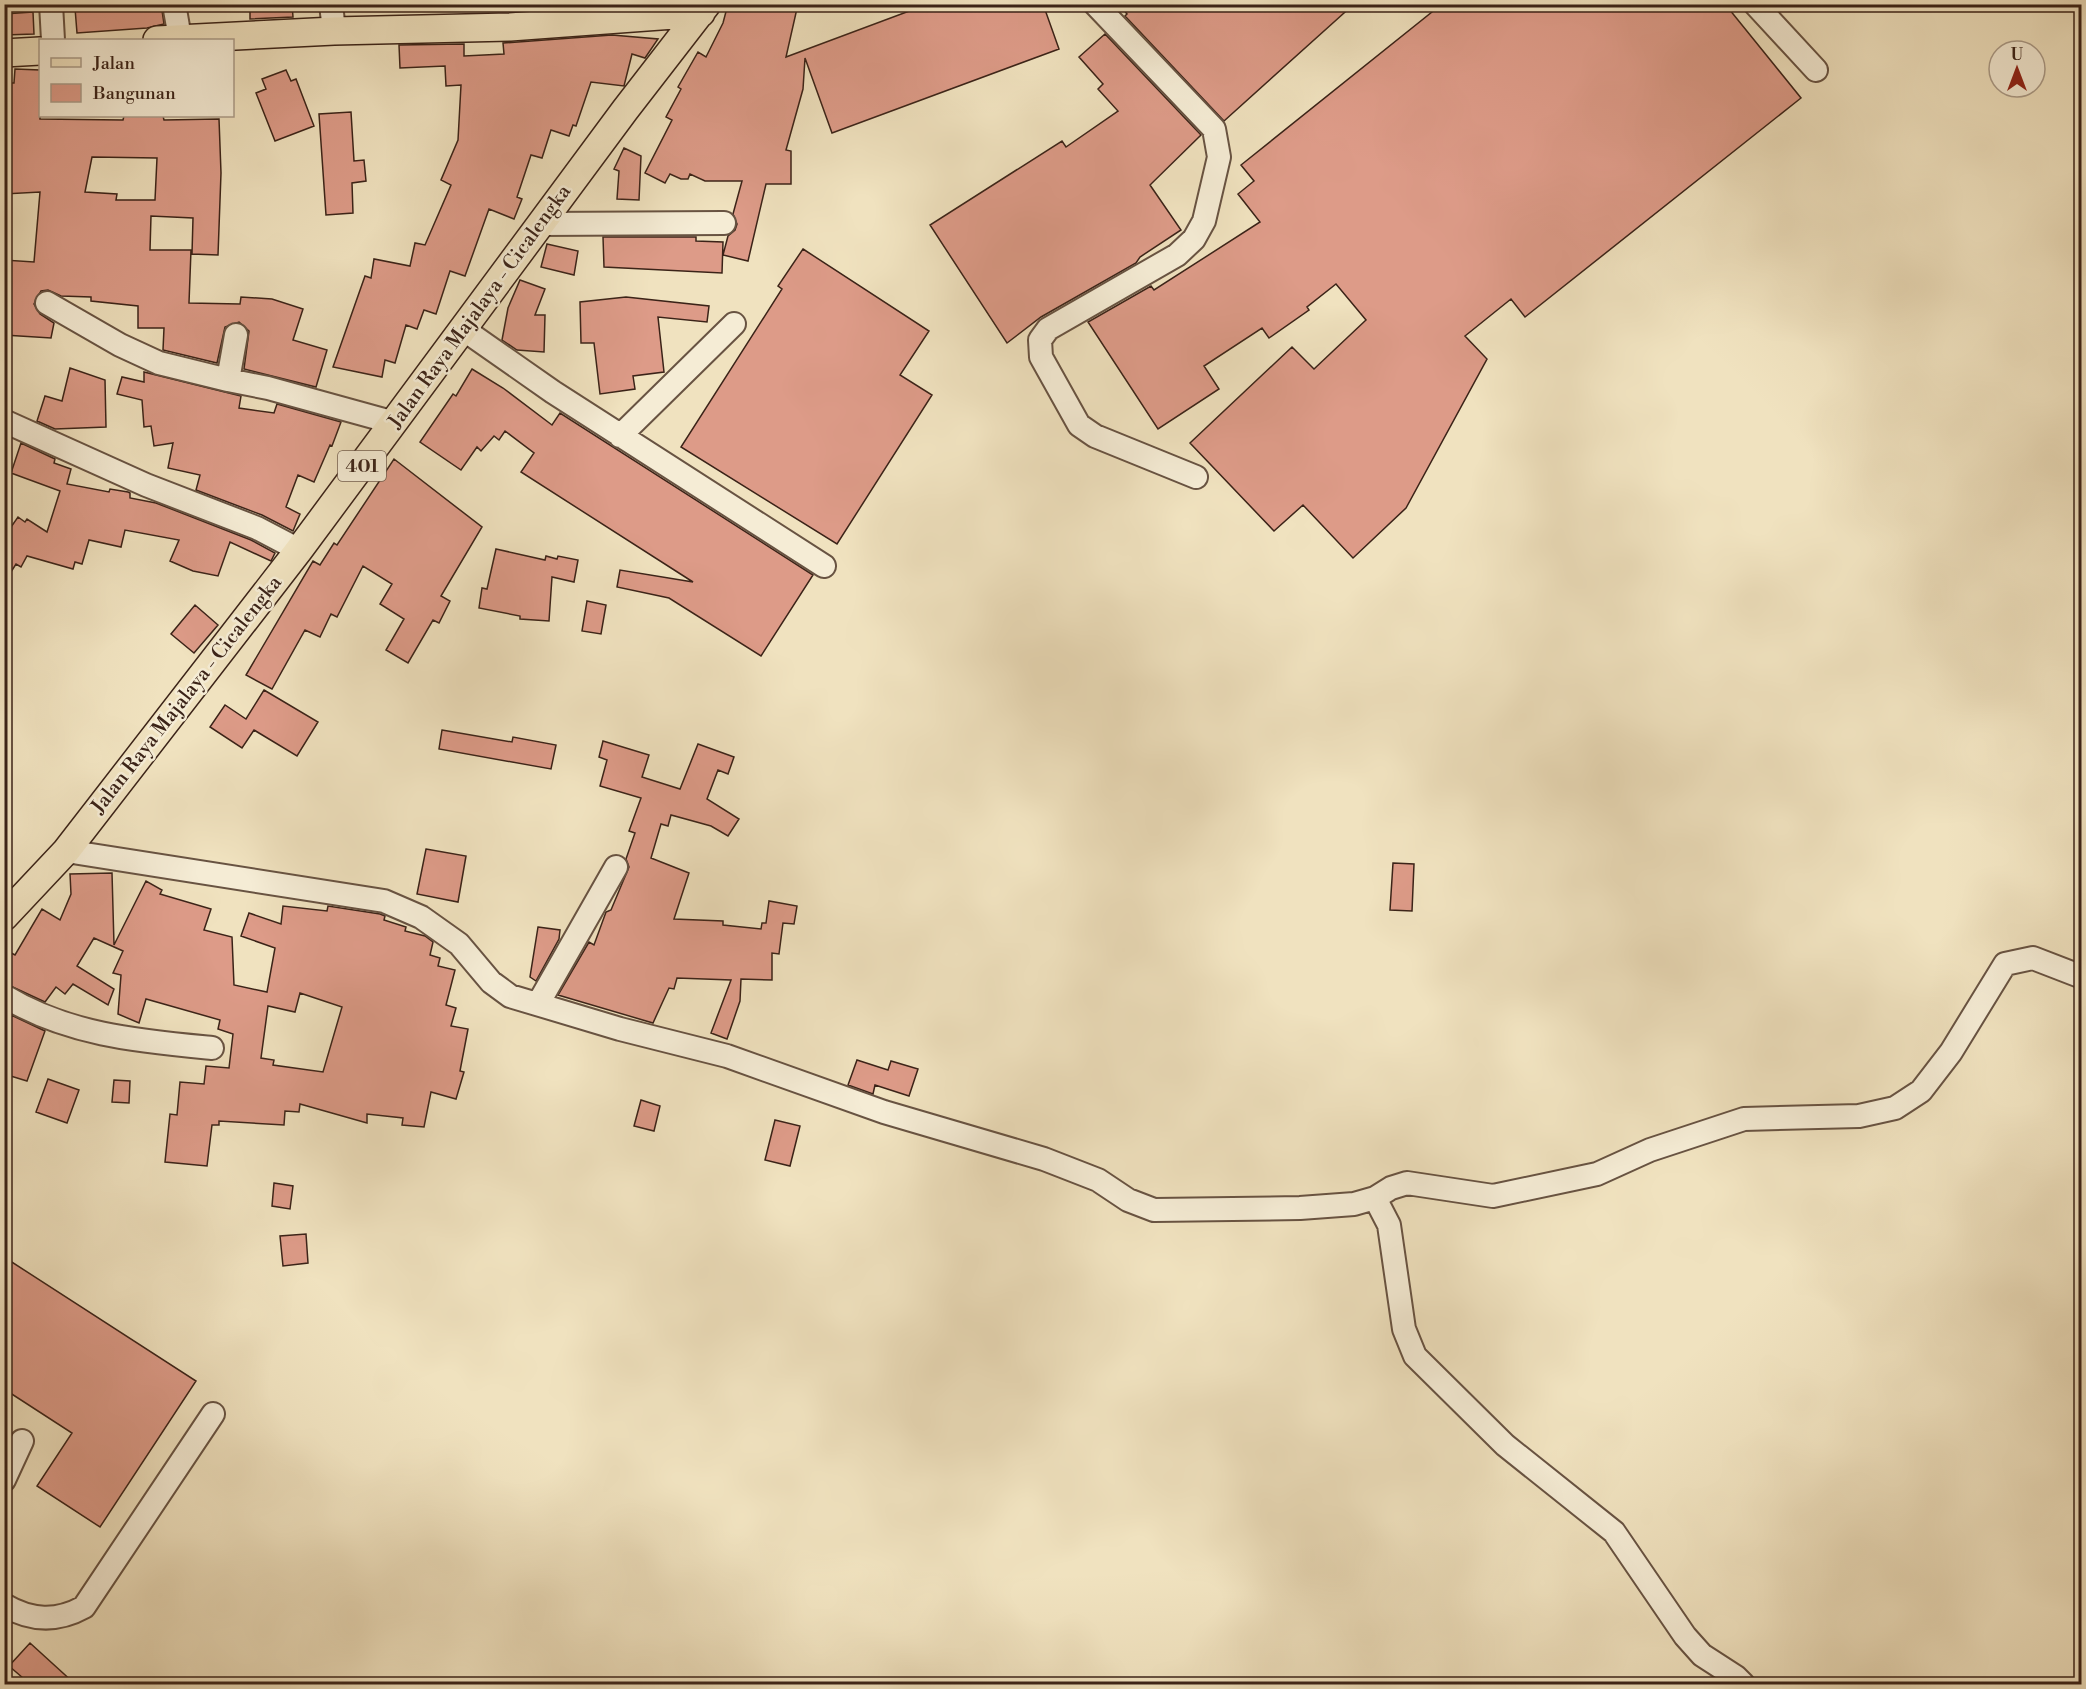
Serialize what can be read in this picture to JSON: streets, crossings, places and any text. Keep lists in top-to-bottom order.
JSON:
{
  "streets": {
    "main road": ["Jalan Raya Majalaya - Cicalengka", "401"]
  },
  "legend": ["Jalan", "Bangunan"],
  "north": "top"
}
